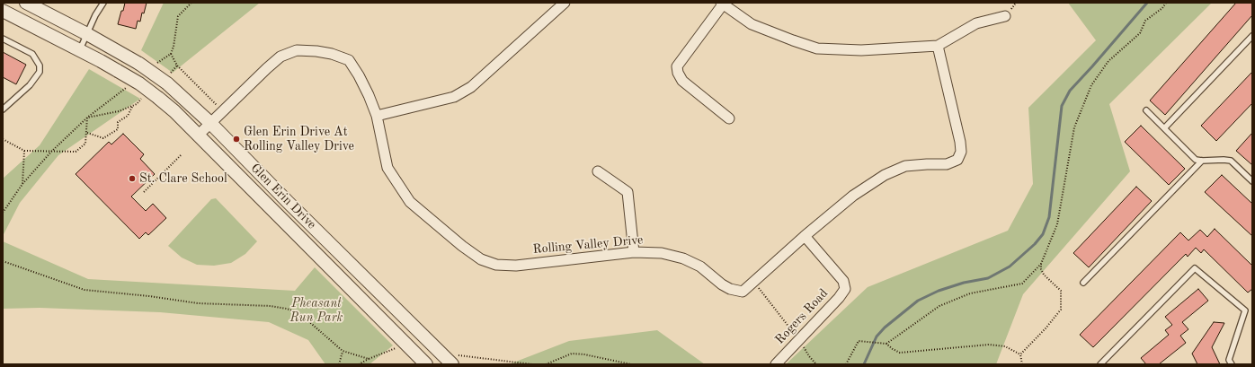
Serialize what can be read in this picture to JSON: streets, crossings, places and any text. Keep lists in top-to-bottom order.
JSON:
{
  "streets": {
    "street": ["Glen Erin Drive", "Rolling Valley Drive", "Rogers Road"]
  },
  "crossings": [
    ["Glen Erin Drive", "Rolling Valley Drive"],
    ["Rolling Valley Drive", "Rogers Road"]
  ],
  "parks": ["Pheasant Run Park"],
  "places": ["Glen Erin Drive At Rolling Valley Drive", "St. Clare School"]
}
